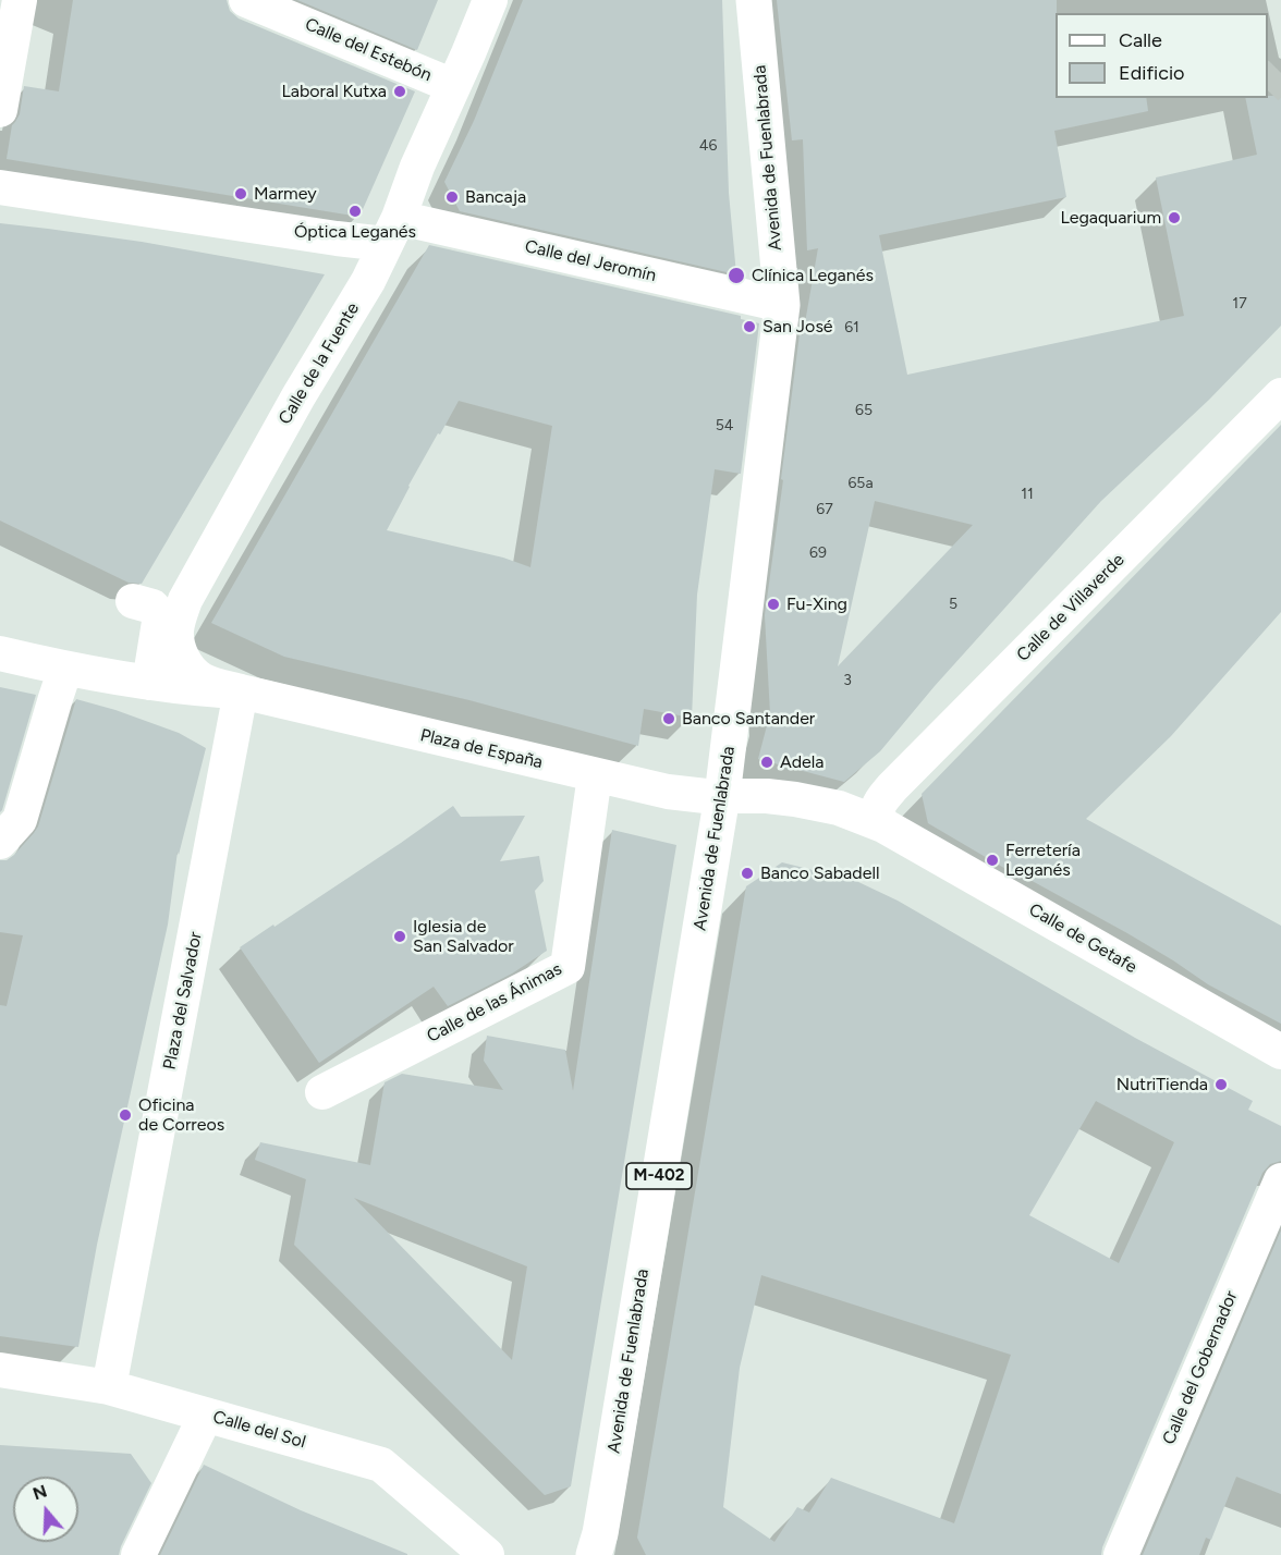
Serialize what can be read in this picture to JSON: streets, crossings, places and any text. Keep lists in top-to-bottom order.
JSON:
{
  "streets": {
    "highway": ["Avenida de Fuenlabrada", "M-402"],
    "street": [
      "Calle del Estebón",
      "Calle del Jeromín",
      "Calle de la Fuente",
      "Calle de Villaverde",
      "Plaza de España",
      "Calle de Getafe",
      "Plaza del Salvador",
      "Calle de las Ánimas",
      "Calle del Gobernador",
      "Calle del Sol"
    ]
  },
  "crossings": [
    ["Calle del Estebón", "Calle de la Fuente"],
    ["Avenida de Fuenlabrada", "Calle del Jeromín"],
    ["Avenida de Fuenlabrada", "Plaza de España"],
    ["Avenida de Fuenlabrada", "Calle de Getafe"],
    ["Calle del Jeromín", "Calle de la Fuente"],
    ["Calle de la Fuente", "Plaza de España"],
    ["Calle de la Fuente", "Plaza del Salvador"],
    ["Calle de Villaverde", "Calle de Getafe"],
    ["Plaza de España", "Calle de Getafe"],
    ["Plaza de España", "Plaza del Salvador"],
    ["Plaza de España", "Calle de las Ánimas"],
    ["Plaza del Salvador", "Calle del Sol"]
  ],
  "places": [
    "Laboral Kutxa",
    "Marmey",
    "Bancaja",
    "Óptica Leganés",
    "Legaquarium",
    "Clínica Leganés",
    "San José",
    "Fu-Xing",
    "Banco Santander",
    "Adela",
    "Ferretería Leganés",
    "Banco Sabadell",
    "Iglesia de San Salvador",
    "NutriTienda",
    "Oficina de Correos"
  ],
  "house_numbers": [
    "46",
    "17",
    "61",
    "65",
    "54",
    "65a",
    "11",
    "67",
    "69",
    "5",
    "3"
  ],
  "legend": ["Calle", "Edificio"],
  "north": "top"
}
